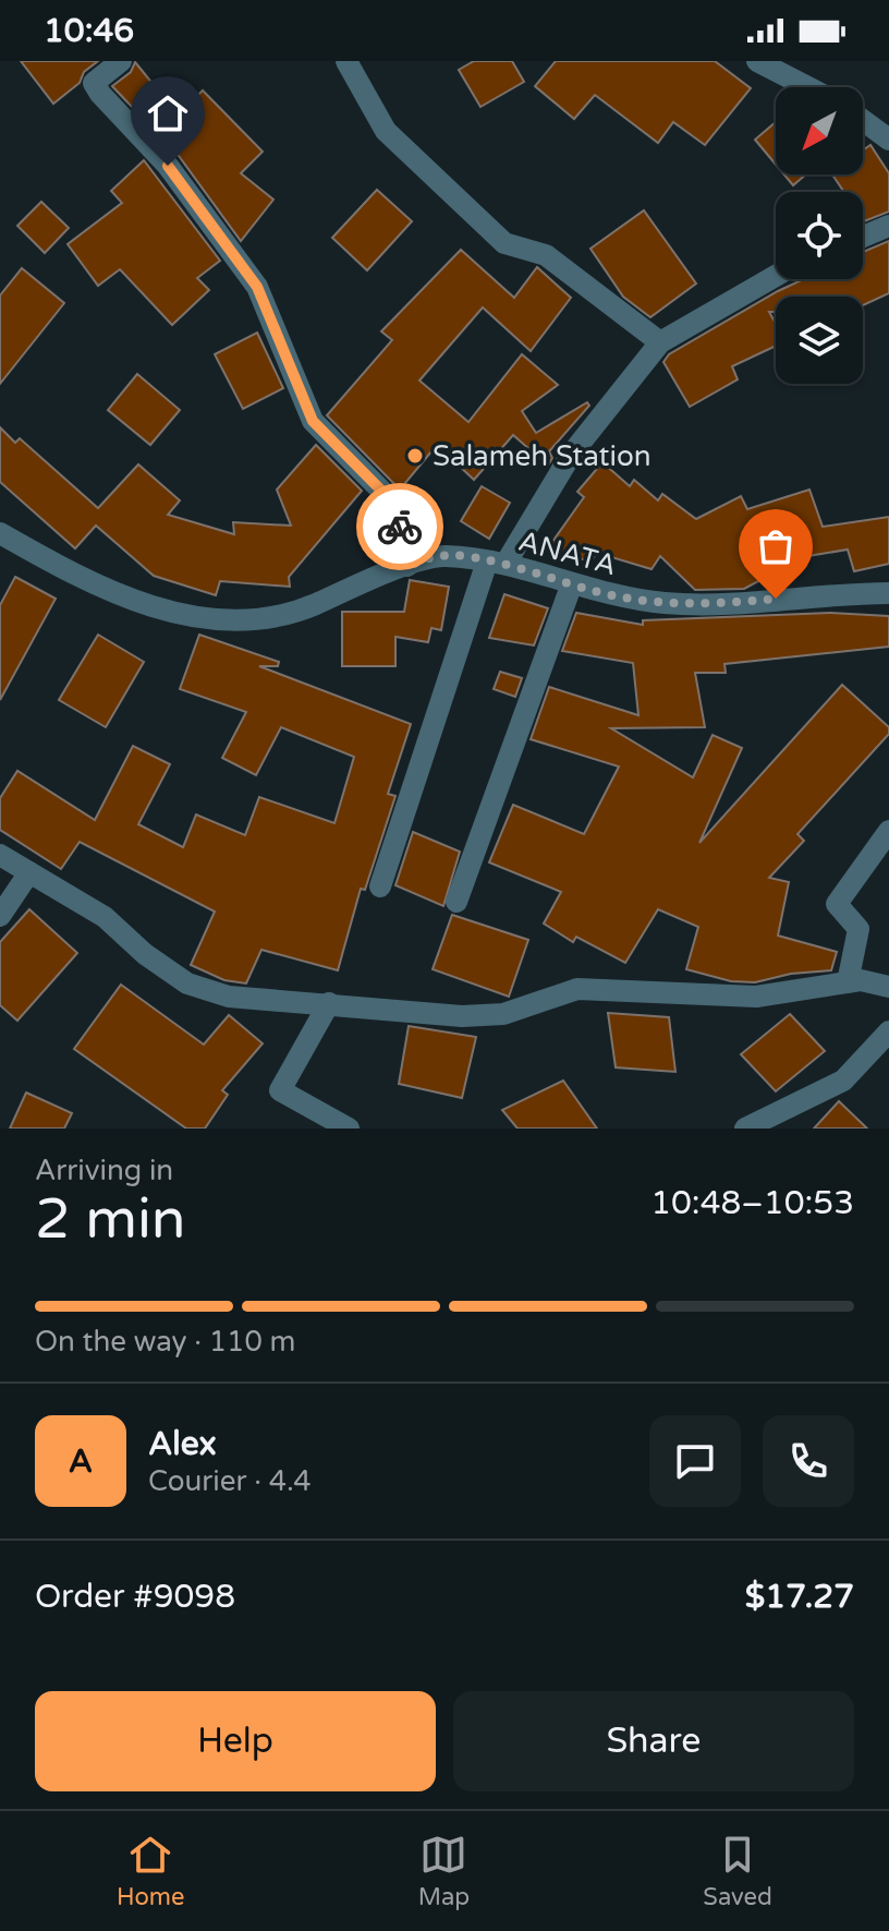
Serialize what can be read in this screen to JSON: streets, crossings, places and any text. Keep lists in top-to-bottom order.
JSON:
{
  "streets": {
    "street": ["ANATA"]
  },
  "places": ["Salameh Station"],
  "north": "bottom left",
  "page": {
    "status": "10:46",
    "heading": ["2 min", "Arriving in", "10:48–10:53"],
    "panel": [
      "Alex",
      "Courier · 4.4",
      "Order #9098",
      "$17.27"
    ],
    "bar": "On the way · 110 m",
    "round": "A",
    "buttons": ["Help", "Share"],
    "tabs": ["Home", "Map", "Saved"]
  }
}
